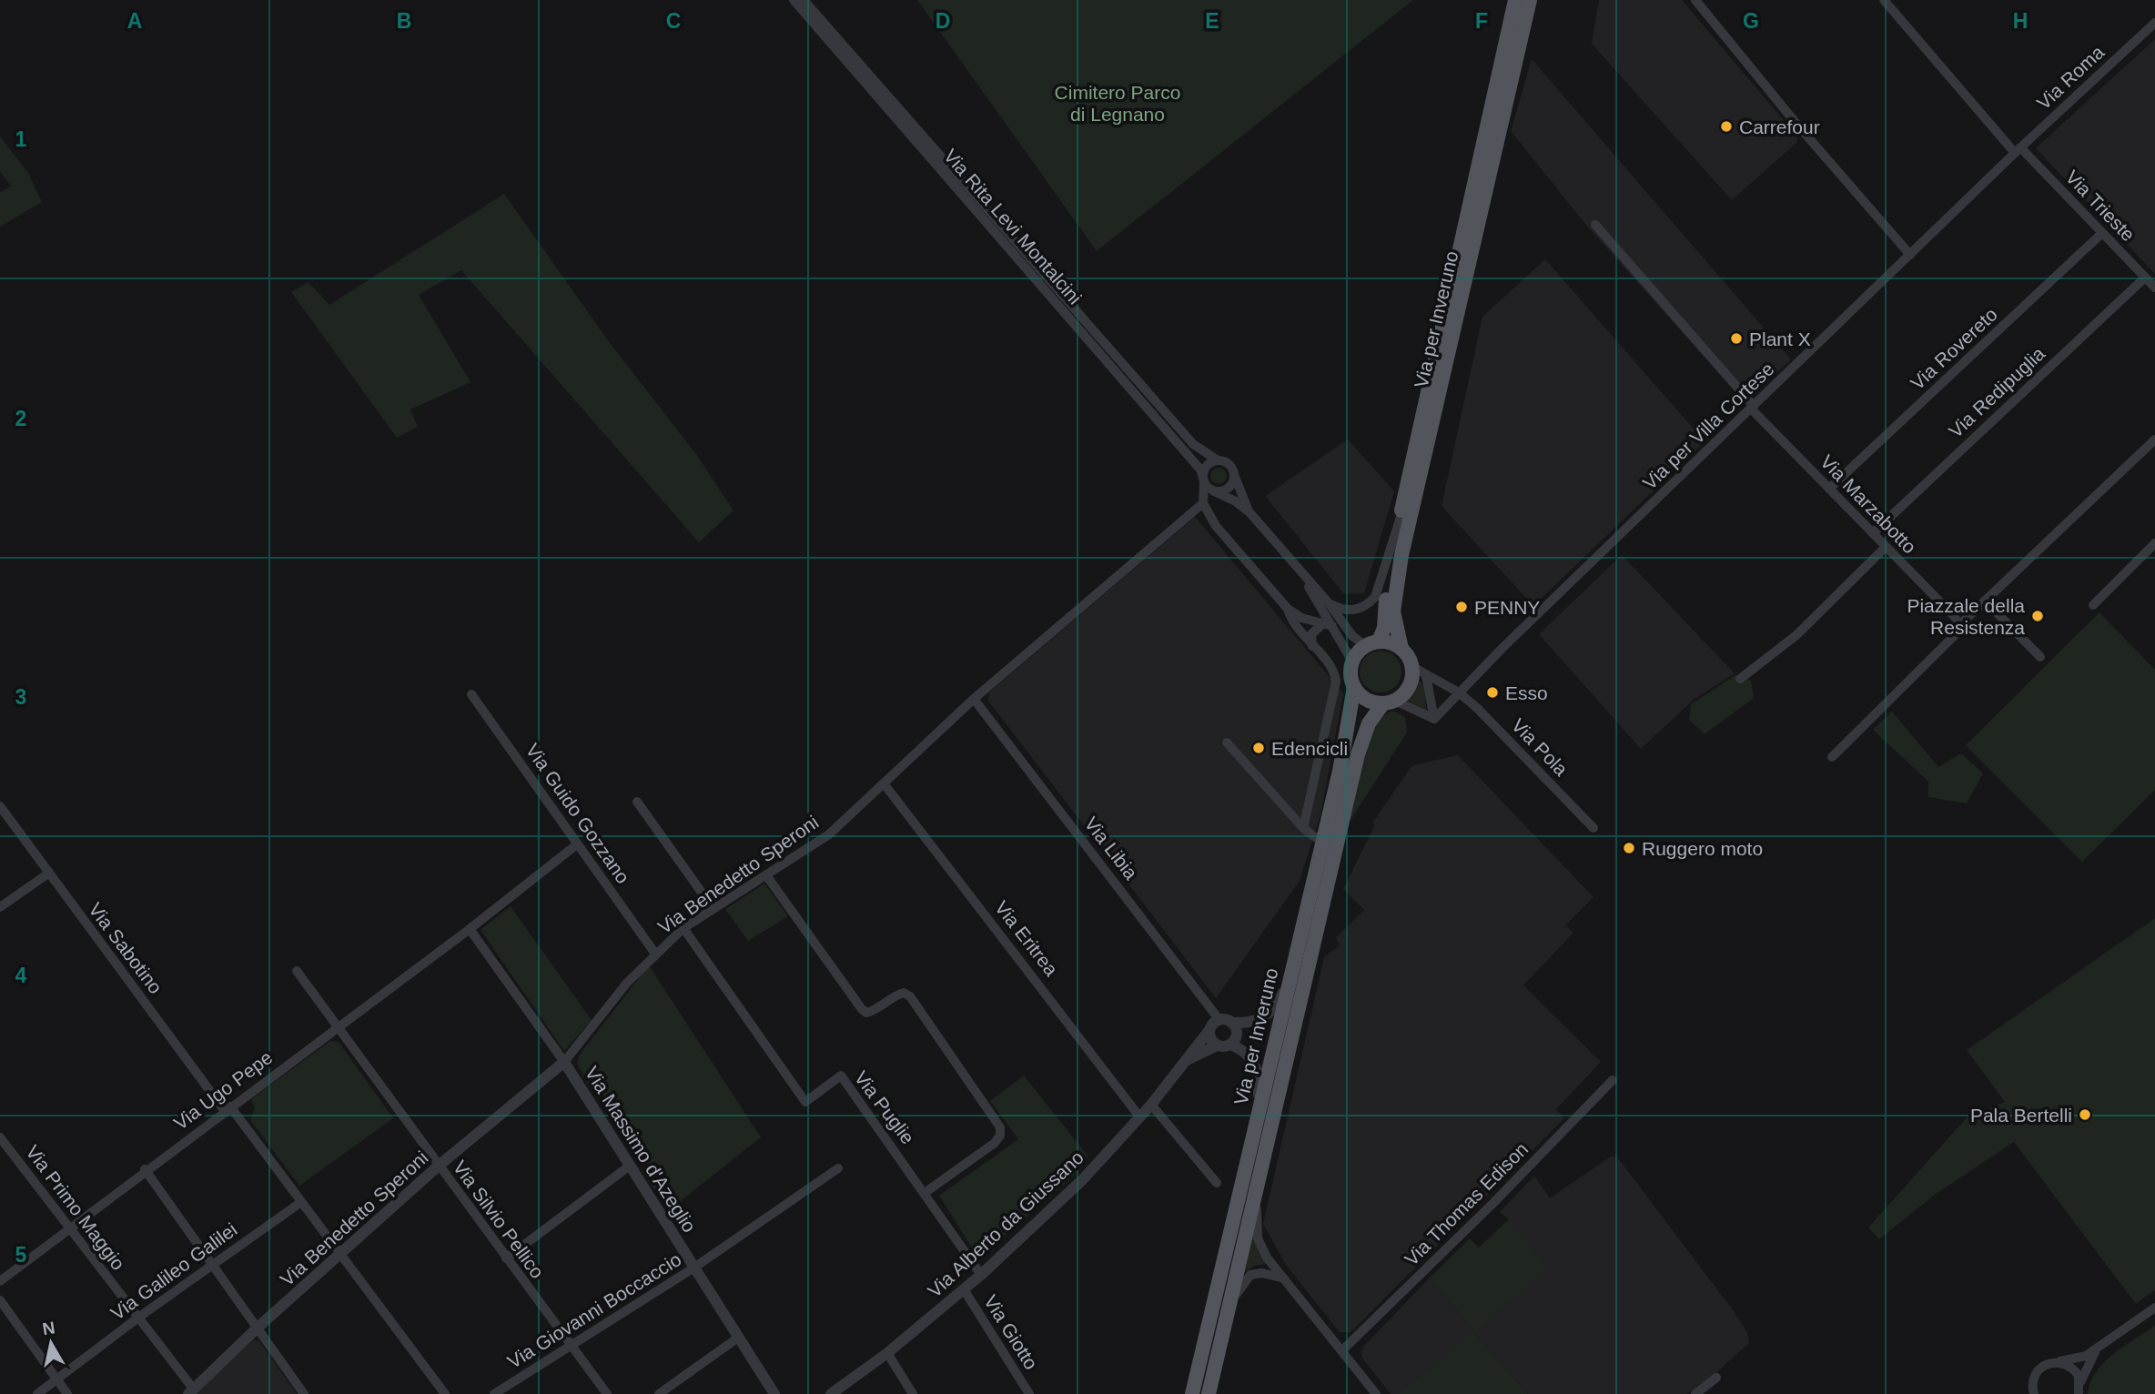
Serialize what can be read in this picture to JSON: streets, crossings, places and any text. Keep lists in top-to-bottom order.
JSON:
{
  "streets": {
    "main road": ["Via per Inveruno"],
    "street": [
      "Via Roma",
      "Via Trieste",
      "Via Rita Levi Montalcini",
      "Via Rovereto",
      "Via Redipuglia",
      "Via per Villa Cortese",
      "Via Marzabotto",
      "Via Pola",
      "Via Guido Gozzano",
      "Via Libia",
      "Via Benedetto Speroni",
      "Via Eritrea",
      "Via Sabotino",
      "Via Ugo Pepe",
      "Via Puglie",
      "Via Massimo d'Azeglio",
      "Via Thomas Edison",
      "Via Primo Maggio",
      "Via Silvio Pellico",
      "Via Alberto da Giussano",
      "Via Galileo Galilei",
      "Via Giovanni Boccaccio",
      "Via Giotto"
    ]
  },
  "crossings": [
    ["Via Roma", "Via Trieste"],
    ["Via Roma", "Via per Villa Cortese"],
    ["Via Trieste", "Via Rovereto"],
    ["Via Trieste", "Via Redipuglia"],
    ["Via Trieste", "Via per Villa Cortese"],
    ["Via Rovereto", "Via Marzabotto"],
    ["Via Redipuglia", "Via Marzabotto"],
    ["Via per Villa Cortese", "Via Marzabotto"],
    ["Via per Villa Cortese", "Via Pola"],
    ["Via Guido Gozzano", "Via Benedetto Speroni"],
    ["Via Guido Gozzano", "Via Ugo Pepe"],
    ["Via Libia", "Via Benedetto Speroni"],
    ["Via Libia", "Via Alberto da Giussano"],
    ["Via Benedetto Speroni", "Via Eritrea"],
    ["Via Benedetto Speroni", "Via Sabotino"],
    ["Via Benedetto Speroni", "Via Puglie"],
    ["Via Benedetto Speroni", "Via Massimo d'Azeglio"],
    ["Via Benedetto Speroni", "Via Primo Maggio"],
    ["Via Benedetto Speroni", "Via Silvio Pellico"],
    ["Via Eritrea", "Via Alberto da Giussano"],
    ["Via Sabotino", "Via Ugo Pepe"],
    ["Via Sabotino", "Via Galileo Galilei"],
    ["Via Ugo Pepe", "Via Massimo d'Azeglio"],
    ["Via Ugo Pepe", "Via Primo Maggio"],
    ["Via Ugo Pepe", "Via Silvio Pellico"],
    ["Via Puglie", "Via Alberto da Giussano"],
    ["Via Massimo d'Azeglio", "Via Giovanni Boccaccio"],
    ["Via Primo Maggio", "Via Galileo Galilei"],
    ["Via Silvio Pellico", "Via Giovanni Boccaccio"],
    ["Via Alberto da Giussano", "Via Giotto"]
  ],
  "parks": ["Cimitero Parco di Legnano"],
  "places": [
    "Carrefour",
    "Plant X",
    "PENNY",
    "Piazzale della Resistenza",
    "Esso",
    "Edencicli",
    "Ruggero moto",
    "Pala Bertelli"
  ],
  "north": "top",
  "grid": {
    "columns": [
      "A",
      "B",
      "C",
      "D",
      "E",
      "F",
      "G",
      "H"
    ],
    "rows": [
      "1",
      "2",
      "3",
      "4",
      "5"
    ]
  }
}
